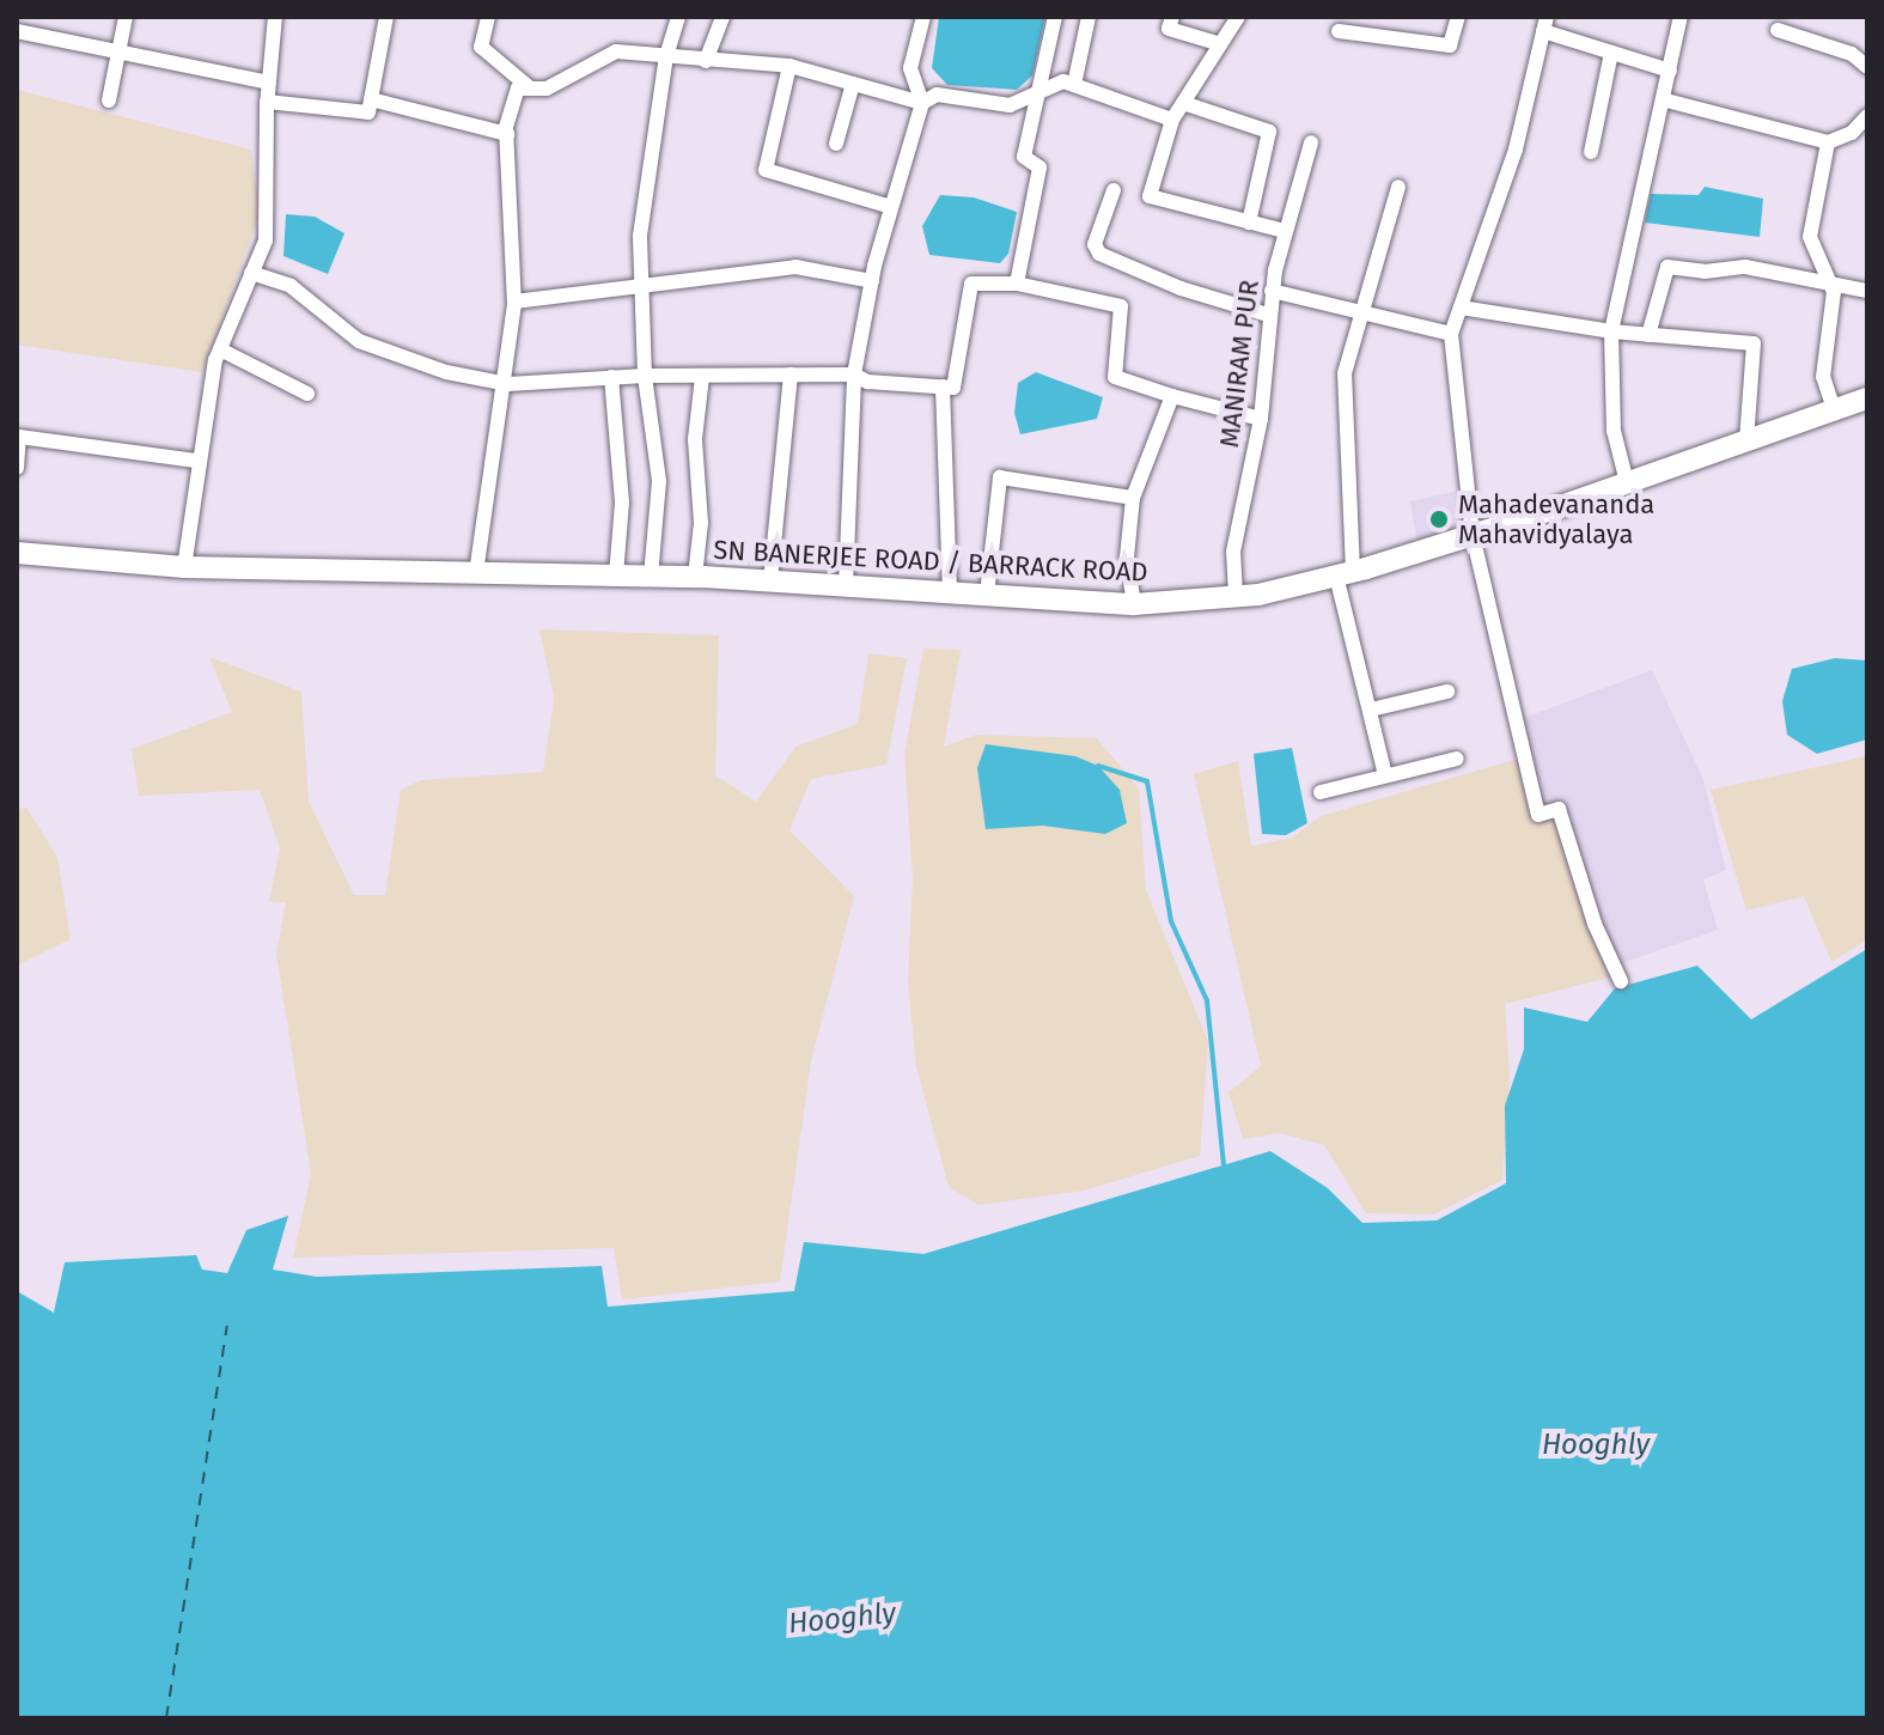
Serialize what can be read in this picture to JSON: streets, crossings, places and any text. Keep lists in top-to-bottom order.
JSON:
{
  "streets": {
    "street": ["MANIRAM PUR", "SN BANERJEE ROAD / BARRACK ROAD"]
  },
  "crossings": [
    ["MANIRAM PUR", "SN BANERJEE ROAD / BARRACK ROAD"]
  ],
  "water": ["Hooghly"],
  "places": ["Mahadevananda Mahavidyalaya"]
}
